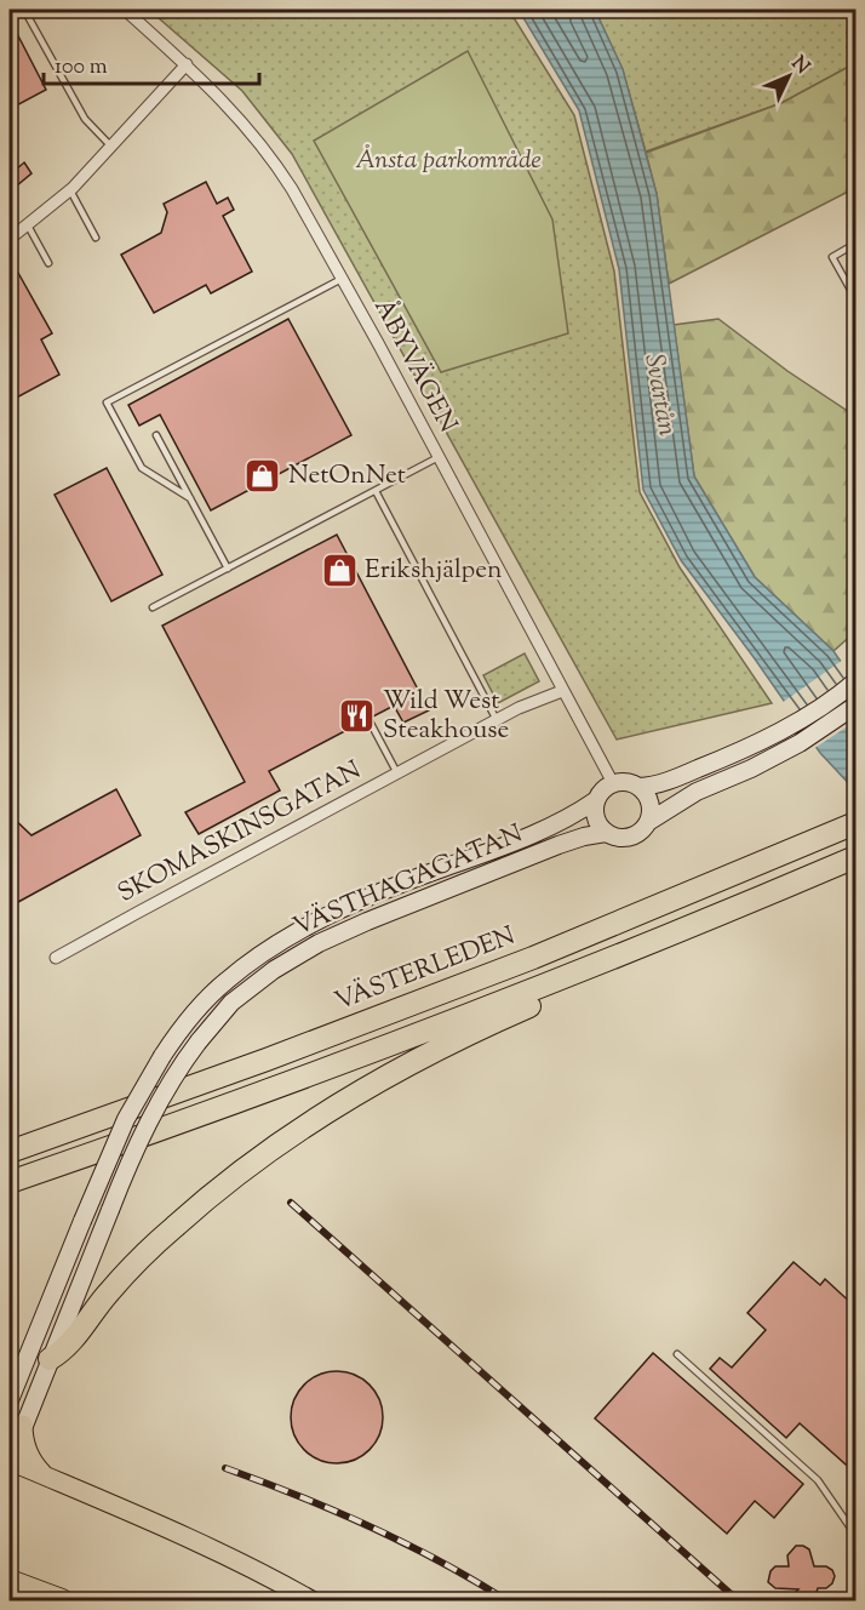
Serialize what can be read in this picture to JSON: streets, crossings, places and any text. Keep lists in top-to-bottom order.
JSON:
{
  "streets": {
    "highway": ["VÄSTERLEDEN"],
    "main road": ["VÄSTHAGAGATAN"],
    "street": ["ÅBYVÄGEN", "SKOMASKINSGATAN"]
  },
  "crossings": [
    ["ÅBYVÄGEN", "SKOMASKINSGATAN"],
    ["ÅBYVÄGEN", "VÄSTHAGAGATAN"]
  ],
  "water": ["Svartån"],
  "parks": ["Ånsta parkområde"],
  "places": {
    "shop": ["NetOnNet", "Erikshjälpen"],
    "restaurant": ["Wild West Steakhouse"]
  },
  "scale_bar": "100 m",
  "north": "top right"
}
